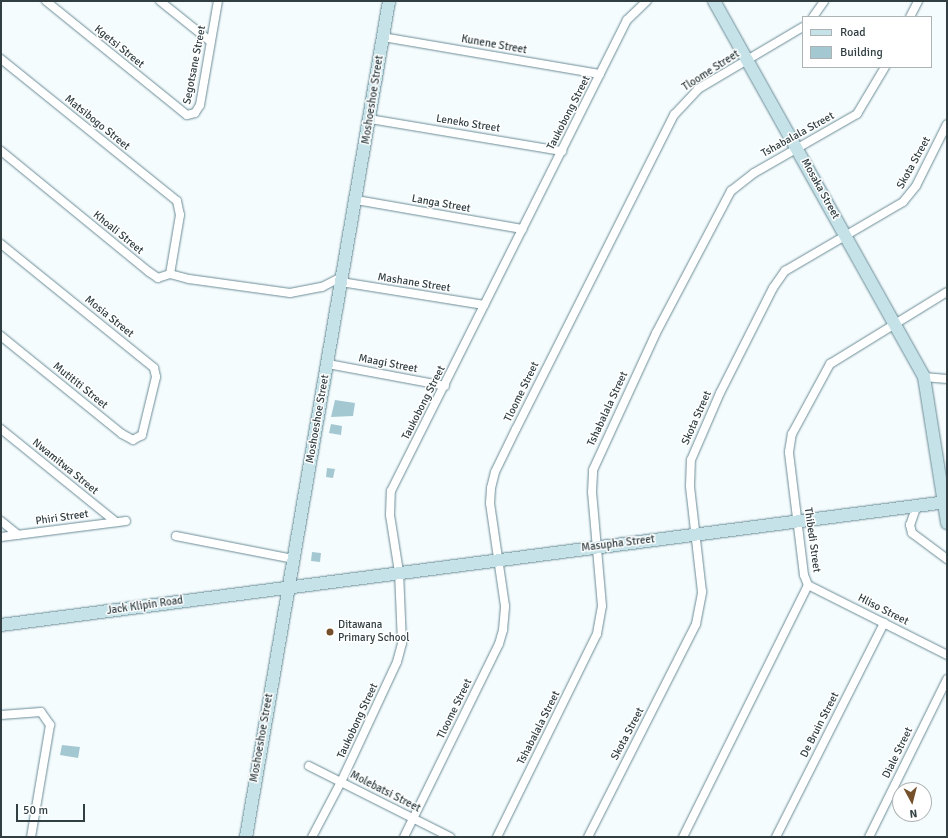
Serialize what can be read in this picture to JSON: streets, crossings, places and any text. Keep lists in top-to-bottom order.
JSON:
{
  "streets": {
    "street": [
      "Kunene Street",
      "Kgetsi Street",
      "Segotsane Street",
      "Tloome Street",
      "Moshoeshoe Street",
      "Taukobong Street",
      "Matsibogo Street",
      "Leneko Street",
      "Tshabalala Street",
      "Skota Street",
      "Mosaka Street",
      "Langa Street",
      "Khoali Street",
      "Mashane Street",
      "Mosia Street",
      "Maagi Street",
      "Mutititi Street",
      "Nwamitwa Street",
      "Phiri Street",
      "Thibedi Street",
      "Masupha Street",
      "Jack Klipin Road",
      "Hliso Street",
      "De Bruin Street",
      "Diale Street",
      "Molebatsi Street"
    ]
  },
  "crossings": [
    ["Kunene Street", "Moshoeshoe Street"],
    ["Kunene Street", "Taukobong Street"],
    ["Kgetsi Street", "Segotsane Street"],
    ["Tloome Street", "Mosaka Street"],
    ["Tloome Street", "Masupha Street"],
    ["Tloome Street", "Molebatsi Street"],
    ["Moshoeshoe Street", "Leneko Street"],
    ["Moshoeshoe Street", "Langa Street"],
    ["Moshoeshoe Street", "Mashane Street"],
    ["Moshoeshoe Street", "Maagi Street"],
    ["Moshoeshoe Street", "Masupha Street"],
    ["Moshoeshoe Street", "Jack Klipin Road"],
    ["Taukobong Street", "Leneko Street"],
    ["Taukobong Street", "Langa Street"],
    ["Taukobong Street", "Mashane Street"],
    ["Taukobong Street", "Maagi Street"],
    ["Taukobong Street", "Masupha Street"],
    ["Taukobong Street", "Molebatsi Street"],
    ["Matsibogo Street", "Khoali Street"],
    ["Tshabalala Street", "Mosaka Street"],
    ["Tshabalala Street", "Masupha Street"],
    ["Skota Street", "Mosaka Street"],
    ["Skota Street", "Masupha Street"],
    ["Mosaka Street", "Thibedi Street"],
    ["Mosaka Street", "Masupha Street"],
    ["Mosia Street", "Mutititi Street"],
    ["Nwamitwa Street", "Phiri Street"],
    ["Thibedi Street", "Masupha Street"],
    ["Thibedi Street", "Hliso Street"],
    ["Masupha Street", "Jack Klipin Road"],
    ["Hliso Street", "De Bruin Street"]
  ],
  "places": ["Ditawana Primary School"],
  "legend": ["Road", "Building"],
  "scale_bar": "50 m",
  "north": "bottom"
}
